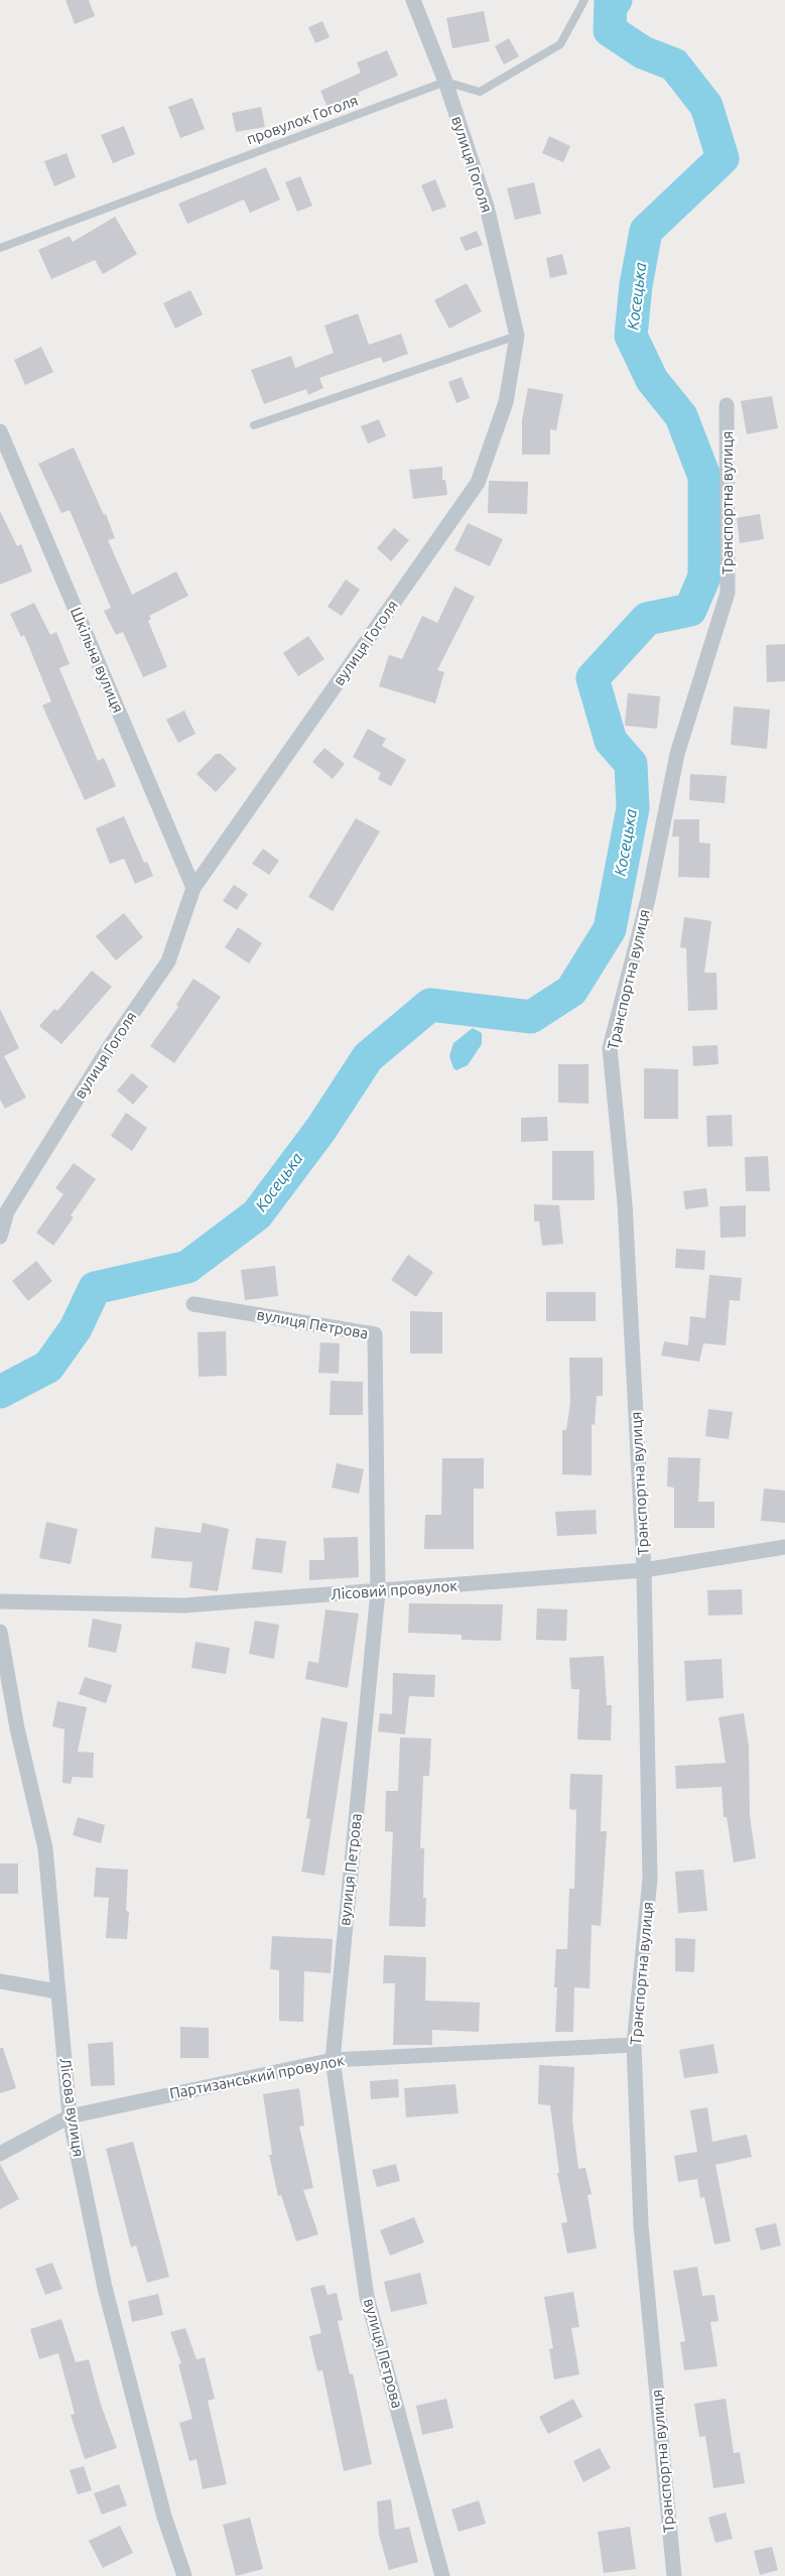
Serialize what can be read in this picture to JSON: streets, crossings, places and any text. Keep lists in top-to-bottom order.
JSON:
{
  "streets": {
    "street": [
      "вулиця Гоголя",
      "Транспортна вулиця",
      "Шкільна вулиця",
      "вулиця Петрова",
      "Лісовий провулок",
      "Партизанський провулок",
      "Лісова вулиця"
    ],
    "lane": ["провулок Гоголя"]
  },
  "crossings": [
    ["провулок Гоголя", "вулиця Гоголя"],
    ["вулиця Гоголя", "Шкільна вулиця"],
    ["Транспортна вулиця", "Лісовий провулок"],
    ["Транспортна вулиця", "Партизанський провулок"],
    ["вулиця Петрова", "Лісовий провулок"],
    ["вулиця Петрова", "Партизанський провулок"],
    ["Партизанський провулок", "Лісова вулиця"]
  ],
  "water": ["Косецька"]
}
